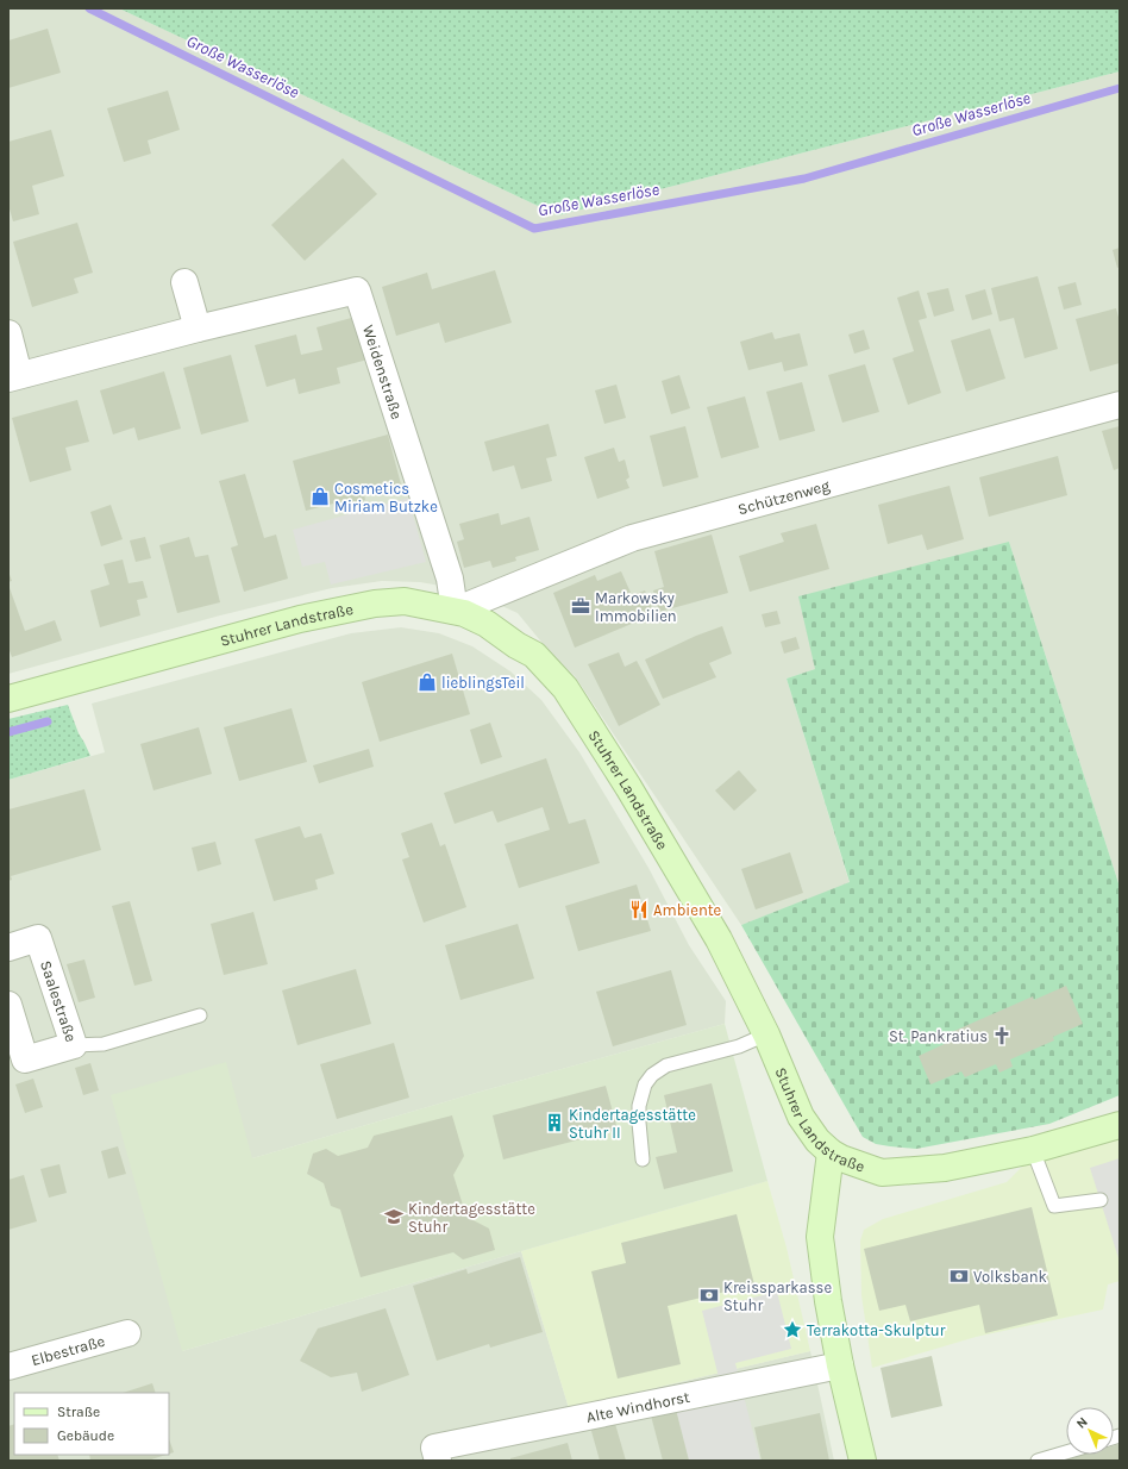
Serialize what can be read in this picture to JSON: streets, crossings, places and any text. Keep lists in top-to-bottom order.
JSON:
{
  "streets": {
    "main road": ["Stuhrer Landstraße"],
    "street": [
      "Weidenstraße",
      "Schützenweg",
      "Saalestraße",
      "Elbestraße",
      "Alte Windhorst"
    ]
  },
  "crossings": [
    ["Weidenstraße", "Schützenweg"],
    ["Weidenstraße", "Stuhrer Landstraße"],
    ["Schützenweg", "Stuhrer Landstraße"]
  ],
  "water": ["Große Wasserlöse"],
  "places": {
    "shop": ["Cosmetics Miriam Butzke", "lieblingsTeil"],
    "office": ["Markowsky Immobilien"],
    "restaurant": ["Ambiente"],
    "church": ["St. Pankratius"],
    "building": ["Kindertagesstätte Stuhr II"],
    "school or university": ["Kindertagesstätte Stuhr"],
    "bank": ["Volksbank", "Kreissparkasse Stuhr"],
    "place": ["Terrakotta-Skulptur"]
  },
  "legend": ["Straße", "Gebäude"],
  "north": "top left"
}
